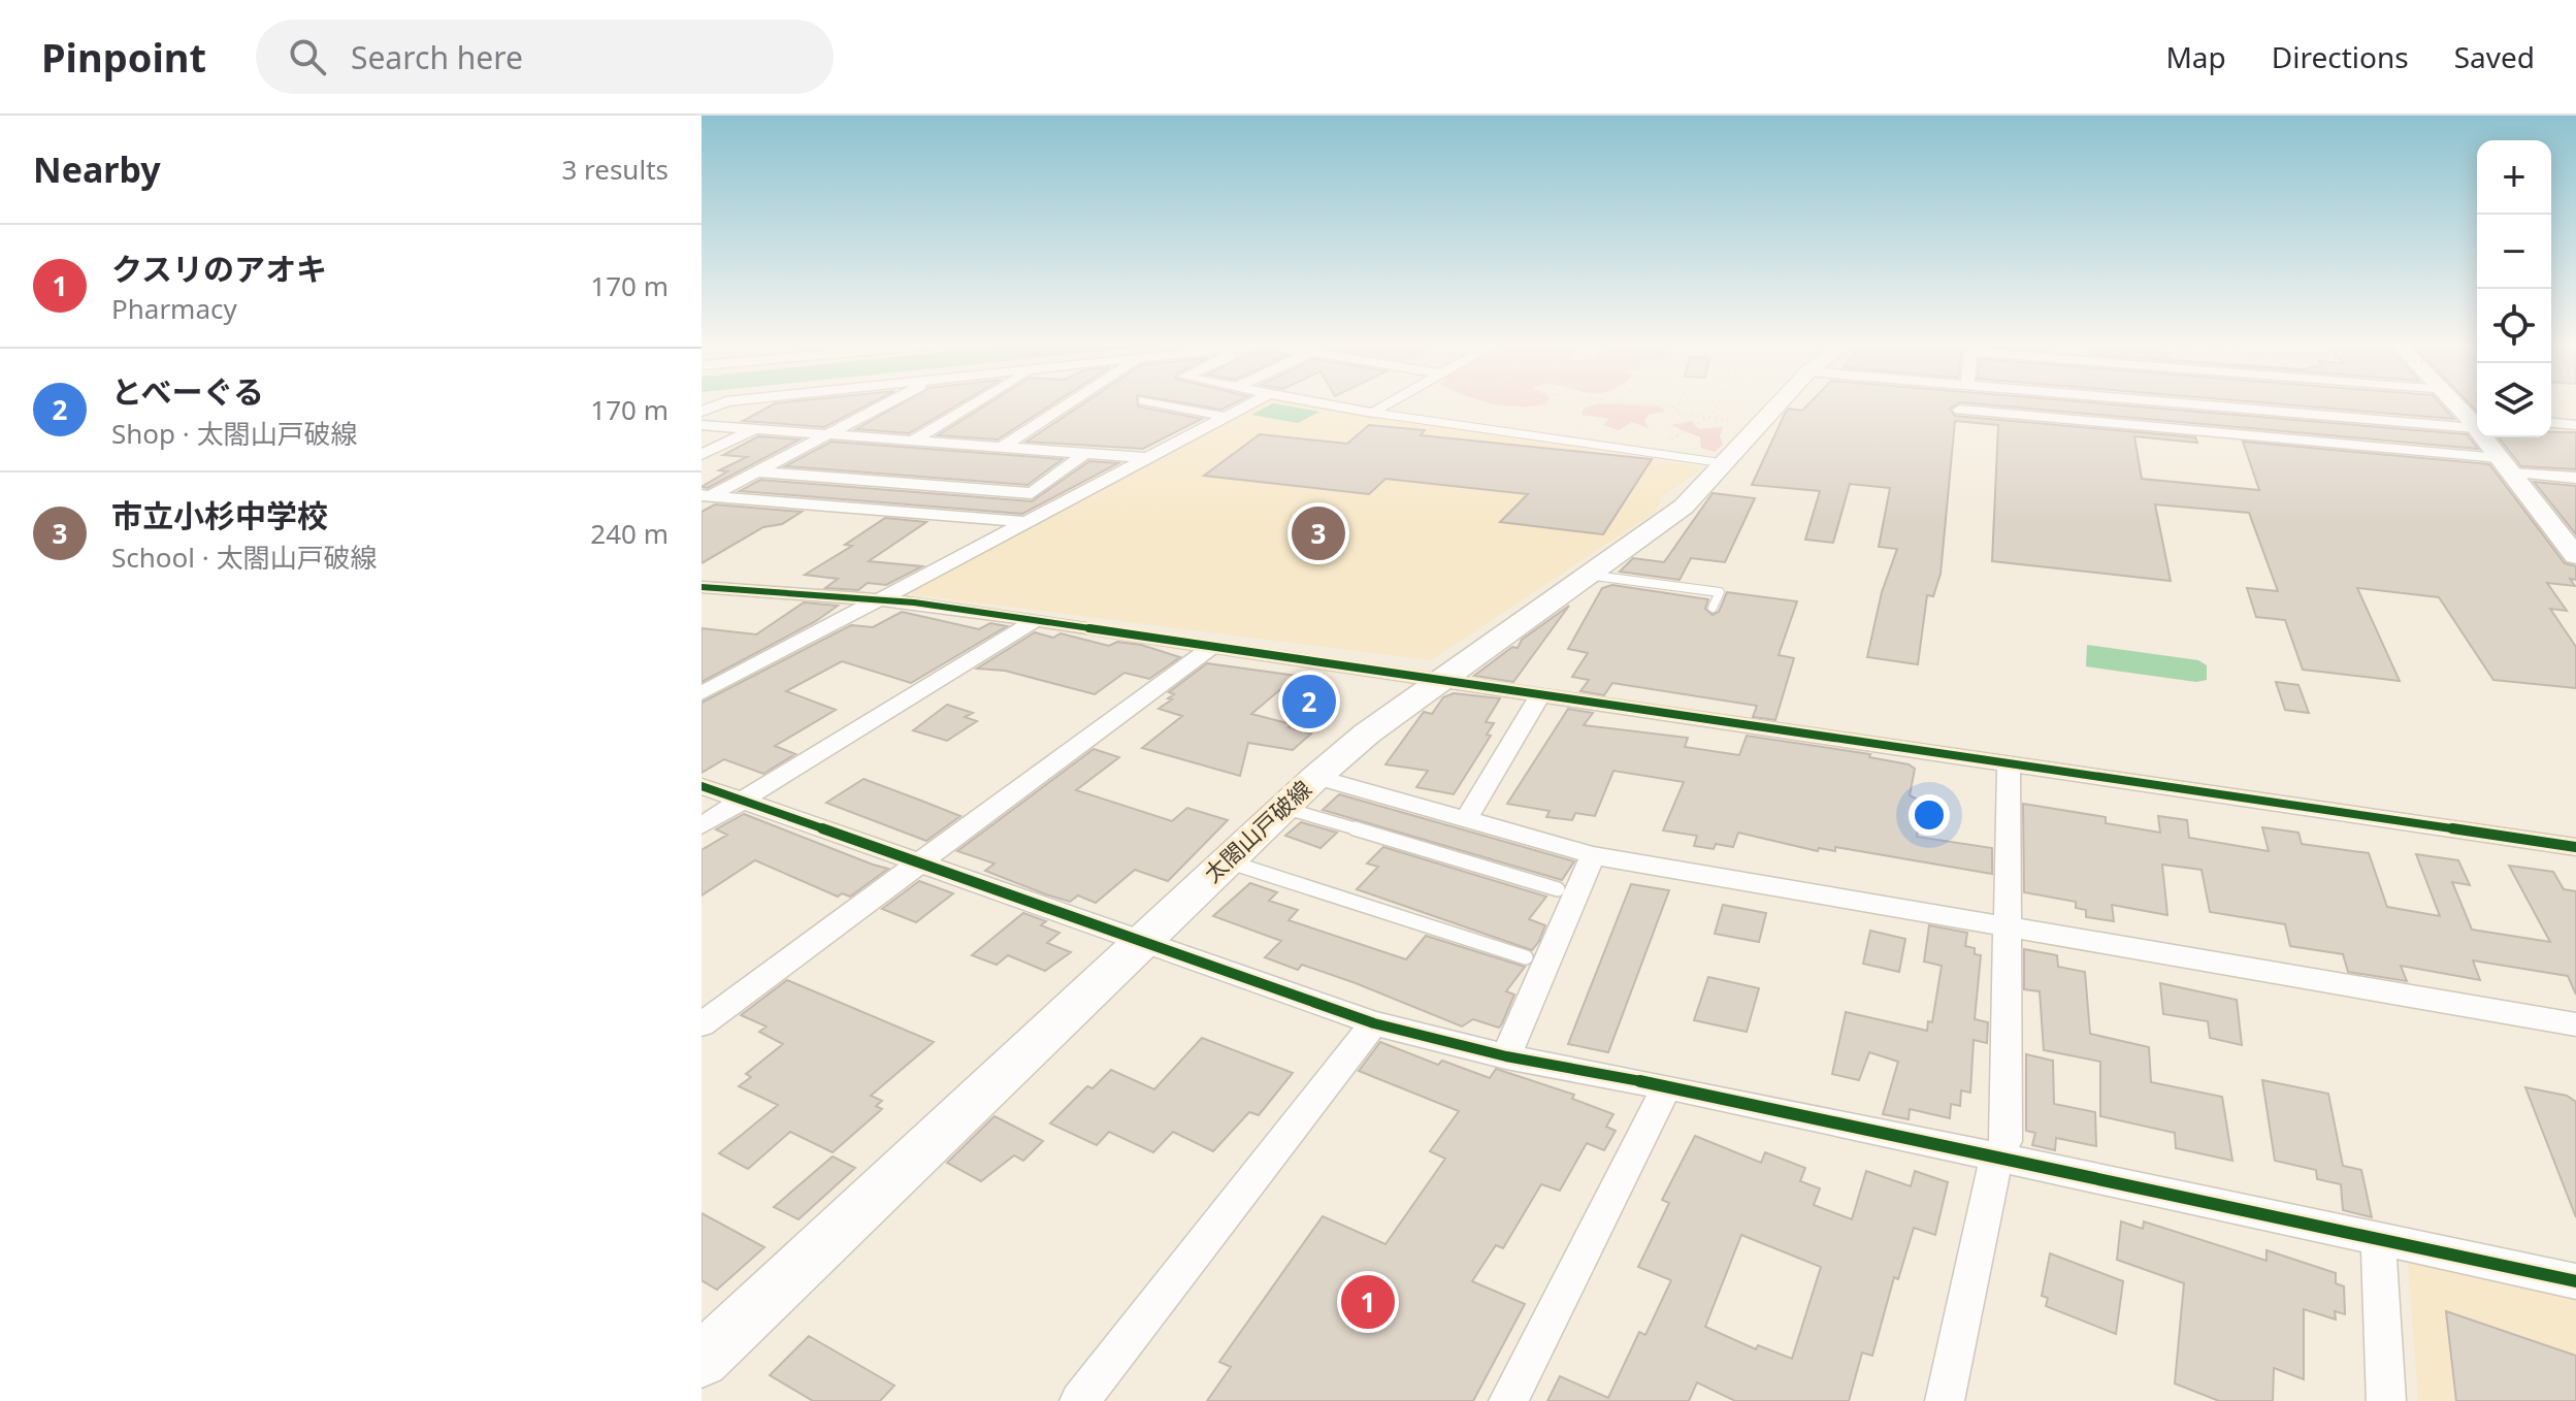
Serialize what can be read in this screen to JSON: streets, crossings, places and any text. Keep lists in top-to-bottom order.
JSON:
{
  "streets": {
    "main road": ["太閤山戸破線"]
  },
  "page": {
    "header": "Pinpoint",
    "search": "Search here",
    "nav": ["Map", "Directions", "Saved"],
    "heading": ["Nearby", "3 results"],
    "map_buttons": ["+", "−"],
    "list": [
      {
        "mark": "1",
        "name": "クスリのアオキ",
        "note": "Pharmacy",
        "value": "170 m"
      },
      {
        "mark": "2",
        "name": "とべーぐる",
        "note": "Shop · 太閤山戸破線",
        "value": "170 m"
      },
      {
        "mark": "3",
        "name": "市立小杉中学校",
        "note": "School · 太閤山戸破線",
        "value": "240 m"
      }
    ],
    "pins": ["3", "2", "1"]
  }
}
